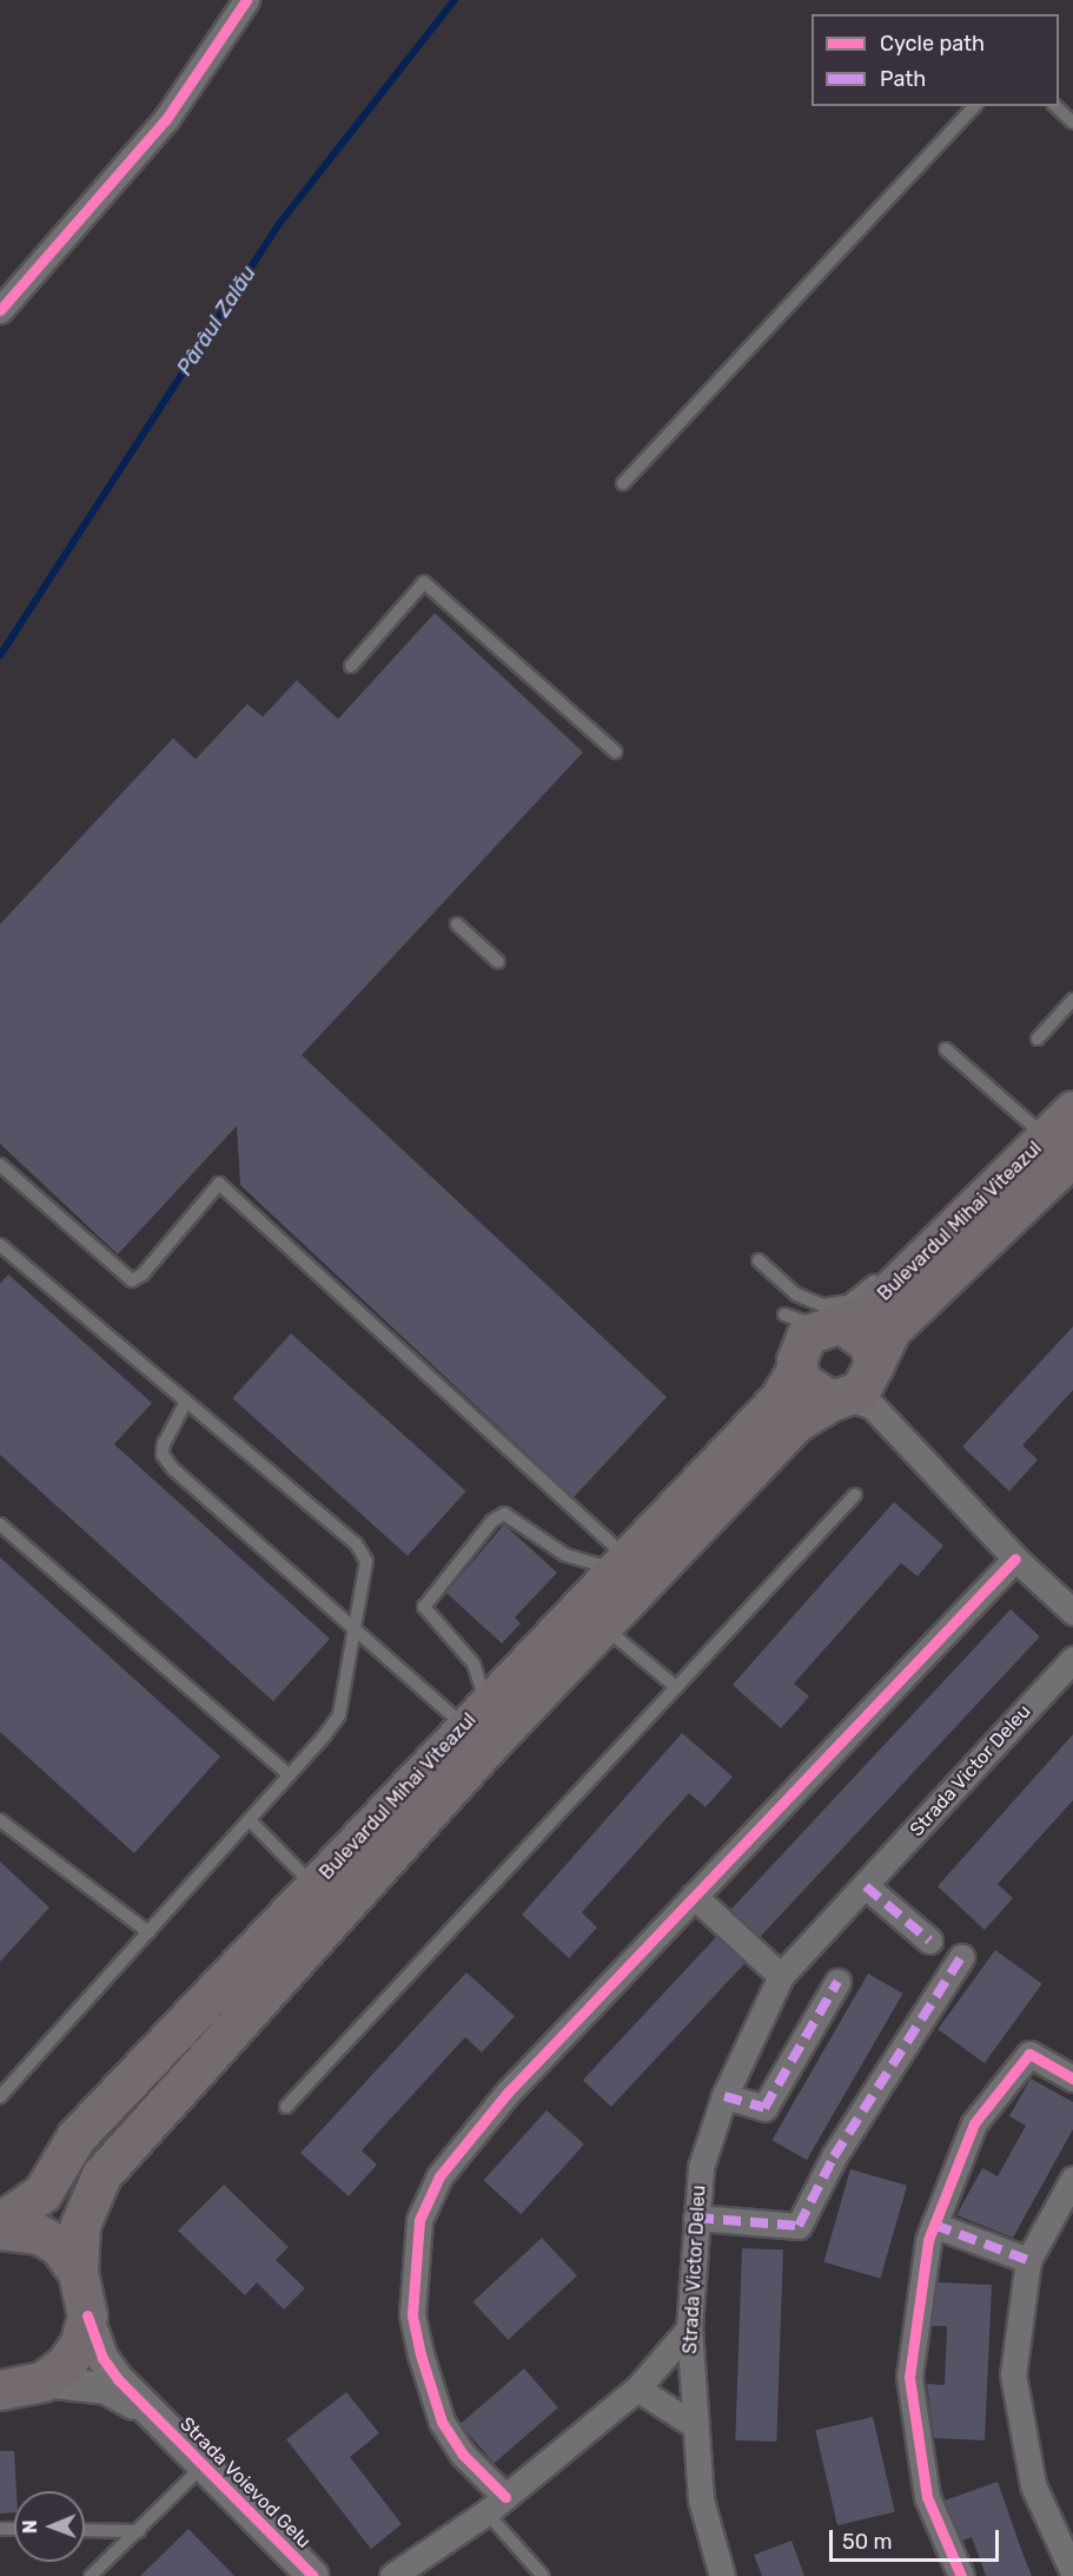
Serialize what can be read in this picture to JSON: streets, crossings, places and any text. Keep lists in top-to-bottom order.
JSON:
{
  "streets": {
    "main road": ["Bulevardul Mihai Viteazul"],
    "street": ["Strada Victor Deleu", "Strada Voievod Gelu"]
  },
  "water": ["Pârâul Zalău"],
  "legend": ["Cycle path", "Path"],
  "scale_bar": "50 m",
  "north": "left"
}
